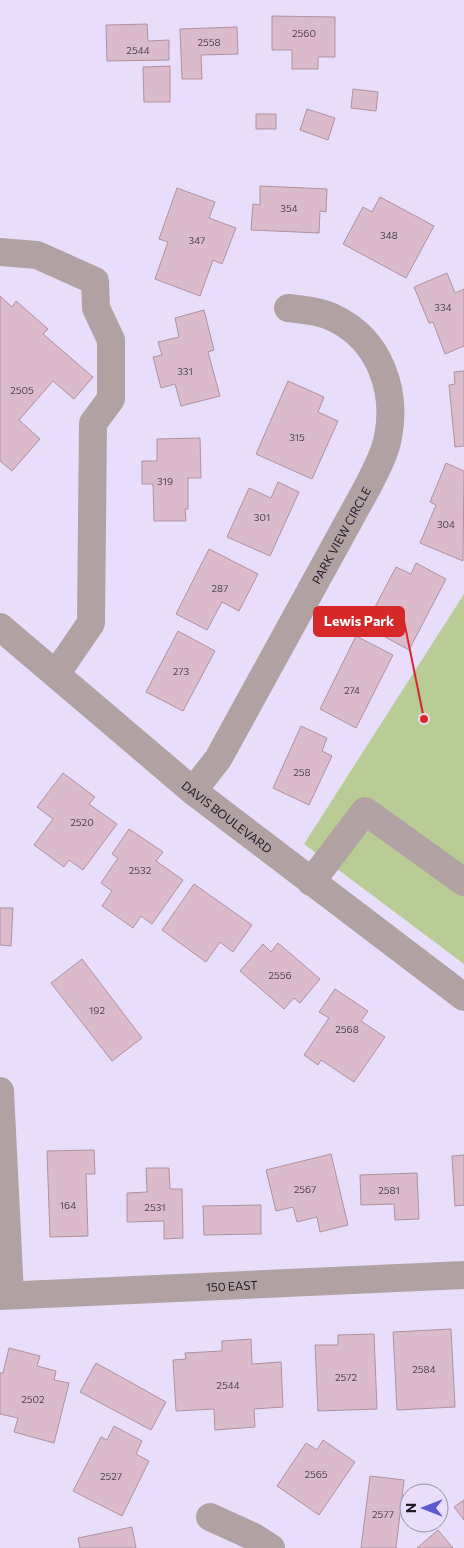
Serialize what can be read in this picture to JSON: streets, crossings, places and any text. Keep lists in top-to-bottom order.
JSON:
{
  "streets": {
    "street": ["PARK VIEW CIRCLE", "DAVIS BOULEVARD", "150 EAST"]
  },
  "crossings": [
    ["PARK VIEW CIRCLE", "DAVIS BOULEVARD"]
  ],
  "places": ["Lewis Park"],
  "house_numbers": [
    "2560",
    "2558",
    "2544",
    "354",
    "348",
    "347",
    "334",
    "331",
    "2505",
    "315",
    "319",
    "301",
    "304",
    "287",
    "273",
    "274",
    "258",
    "2520",
    "2532",
    "2556",
    "192",
    "2568",
    "2567",
    "2581",
    "164",
    "2531",
    "2584",
    "2572",
    "2544",
    "2502",
    "2565",
    "2527",
    "2577"
  ],
  "north": "left"
}
